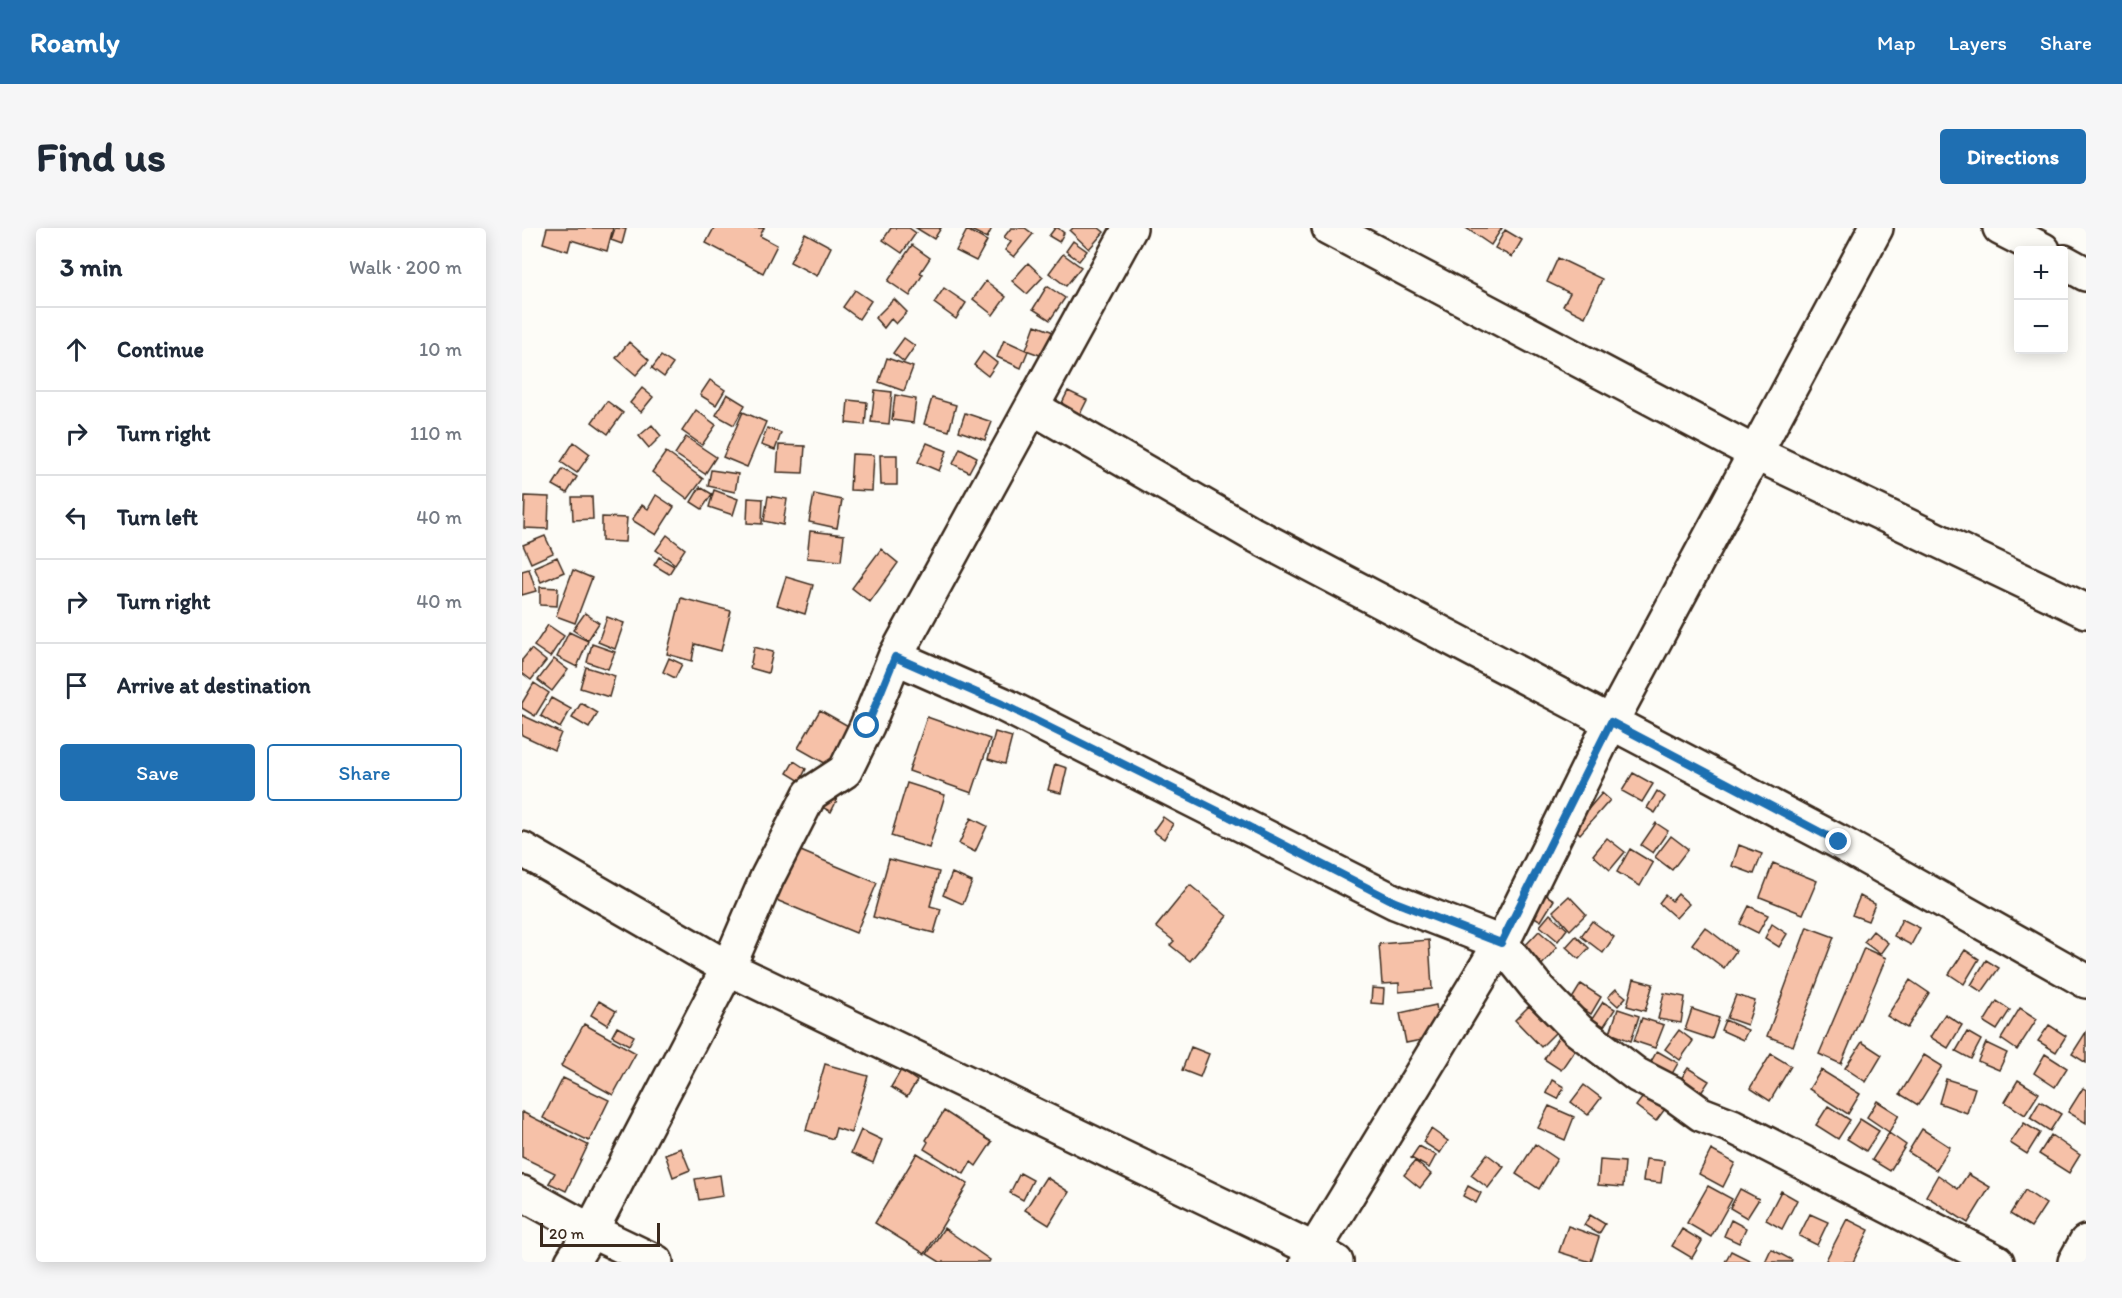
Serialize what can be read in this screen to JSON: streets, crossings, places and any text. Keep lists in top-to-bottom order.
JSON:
{
  "scale_bar": "20 m",
  "page": {
    "header": "Roamly",
    "nav": ["Map", "Layers", "Share"],
    "buttons": [
      "Directions",
      ["Save", "Share"]
    ],
    "title": "Find us",
    "heading": ["3 min", "Walk · 200 m"],
    "map_buttons": ["+", "−"],
    "list": [
      ["Continue", "10 m"],
      ["Turn right", "110 m"],
      ["Turn left", "40 m"],
      ["Turn right", "40 m"],
      "Arrive at destination"
    ],
    "scale": "20 m"
  }
}
